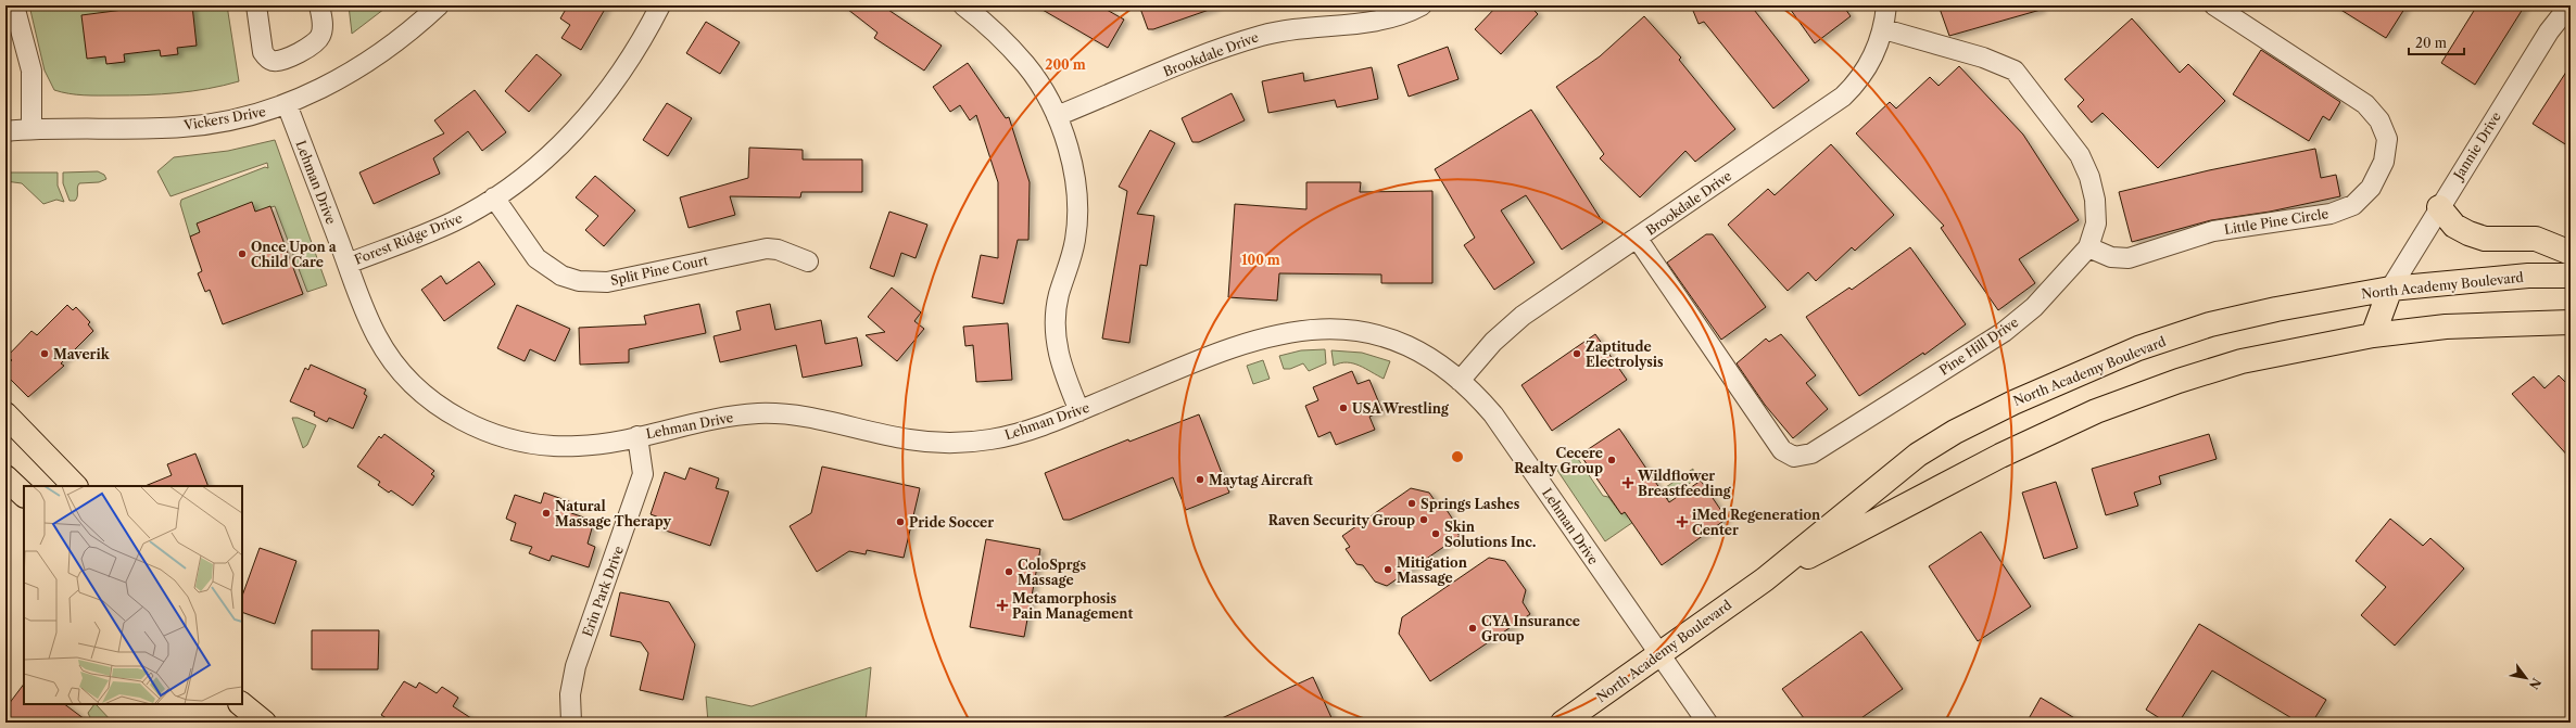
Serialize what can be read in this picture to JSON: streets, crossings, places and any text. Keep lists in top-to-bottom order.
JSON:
{
  "streets": {
    "highway": ["North Academy Boulevard"],
    "street": [
      "Brookdale Drive",
      "Vickers Drive",
      "Jannie Drive",
      "Lehman Drive",
      "Little Pine Circle",
      "Forest Ridge Drive",
      "Split Pine Court",
      "Pine Hill Drive",
      "Erin Park Drive"
    ]
  },
  "crossings": [
    ["Brookdale Drive", "Lehman Drive"],
    ["Brookdale Drive", "Pine Hill Drive"],
    ["Vickers Drive", "Lehman Drive"],
    ["Jannie Drive", "North Academy Boulevard"],
    ["Lehman Drive", "Forest Ridge Drive"],
    ["Lehman Drive", "North Academy Boulevard"],
    ["Lehman Drive", "Erin Park Drive"],
    ["Little Pine Circle", "Pine Hill Drive"],
    ["Forest Ridge Drive", "Split Pine Court"]
  ],
  "places": {
    "other": [
      "Once Upon a Child Care",
      "Maverik",
      "Zaptitude Electrolysis",
      "USA Wrestling",
      "Cecere Realty Group",
      "Maytag Aircraft",
      "Springs Lashes",
      "Natural Massage Therapy",
      "Raven Security Group",
      "Pride Soccer",
      "Skin Solutions Inc.",
      "Mitigation Massage",
      "ColoSprgs Massage",
      "CYA Insurance Group"
    ],
    "health": ["Wildflower Breastfeeding", "iMed Regeneration Center", "Metamorphosis Pain Management"]
  },
  "scale_bar": "20 m",
  "north": "bottom right",
  "rings": ["200 m", "100 m"]
}
